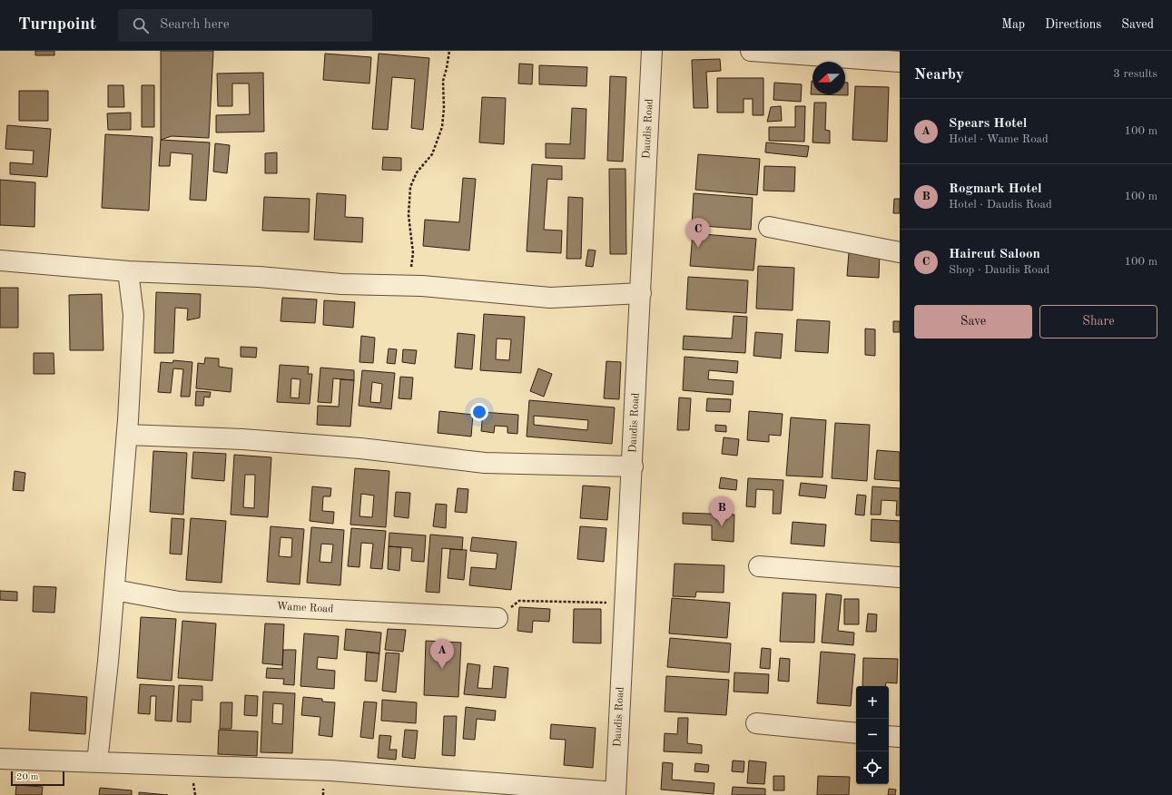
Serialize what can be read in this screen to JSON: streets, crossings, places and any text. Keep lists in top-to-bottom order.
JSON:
{
  "streets": {
    "street": ["Daudis Road", "Wame Road"]
  },
  "scale_bar": "20 m",
  "north": "left",
  "page": {
    "header": "Turnpoint",
    "search": "Search here",
    "nav": ["Map", "Directions", "Saved"],
    "heading": ["Nearby", "3 results"],
    "list": [
      {
        "mark": "A",
        "name": "Spears Hotel",
        "note": "Hotel · Wame Road",
        "value": "100 m"
      },
      {
        "mark": "B",
        "name": "Rogmark Hotel",
        "note": "Hotel · Daudis Road",
        "value": "100 m"
      },
      {
        "mark": "C",
        "name": "Haircut Saloon",
        "note": "Shop · Daudis Road",
        "value": "100 m"
      }
    ],
    "pins": ["C", "B", "A"],
    "buttons": ["Save", "Share"],
    "map_buttons": ["+", "−"],
    "scale": "20 m"
  }
}
